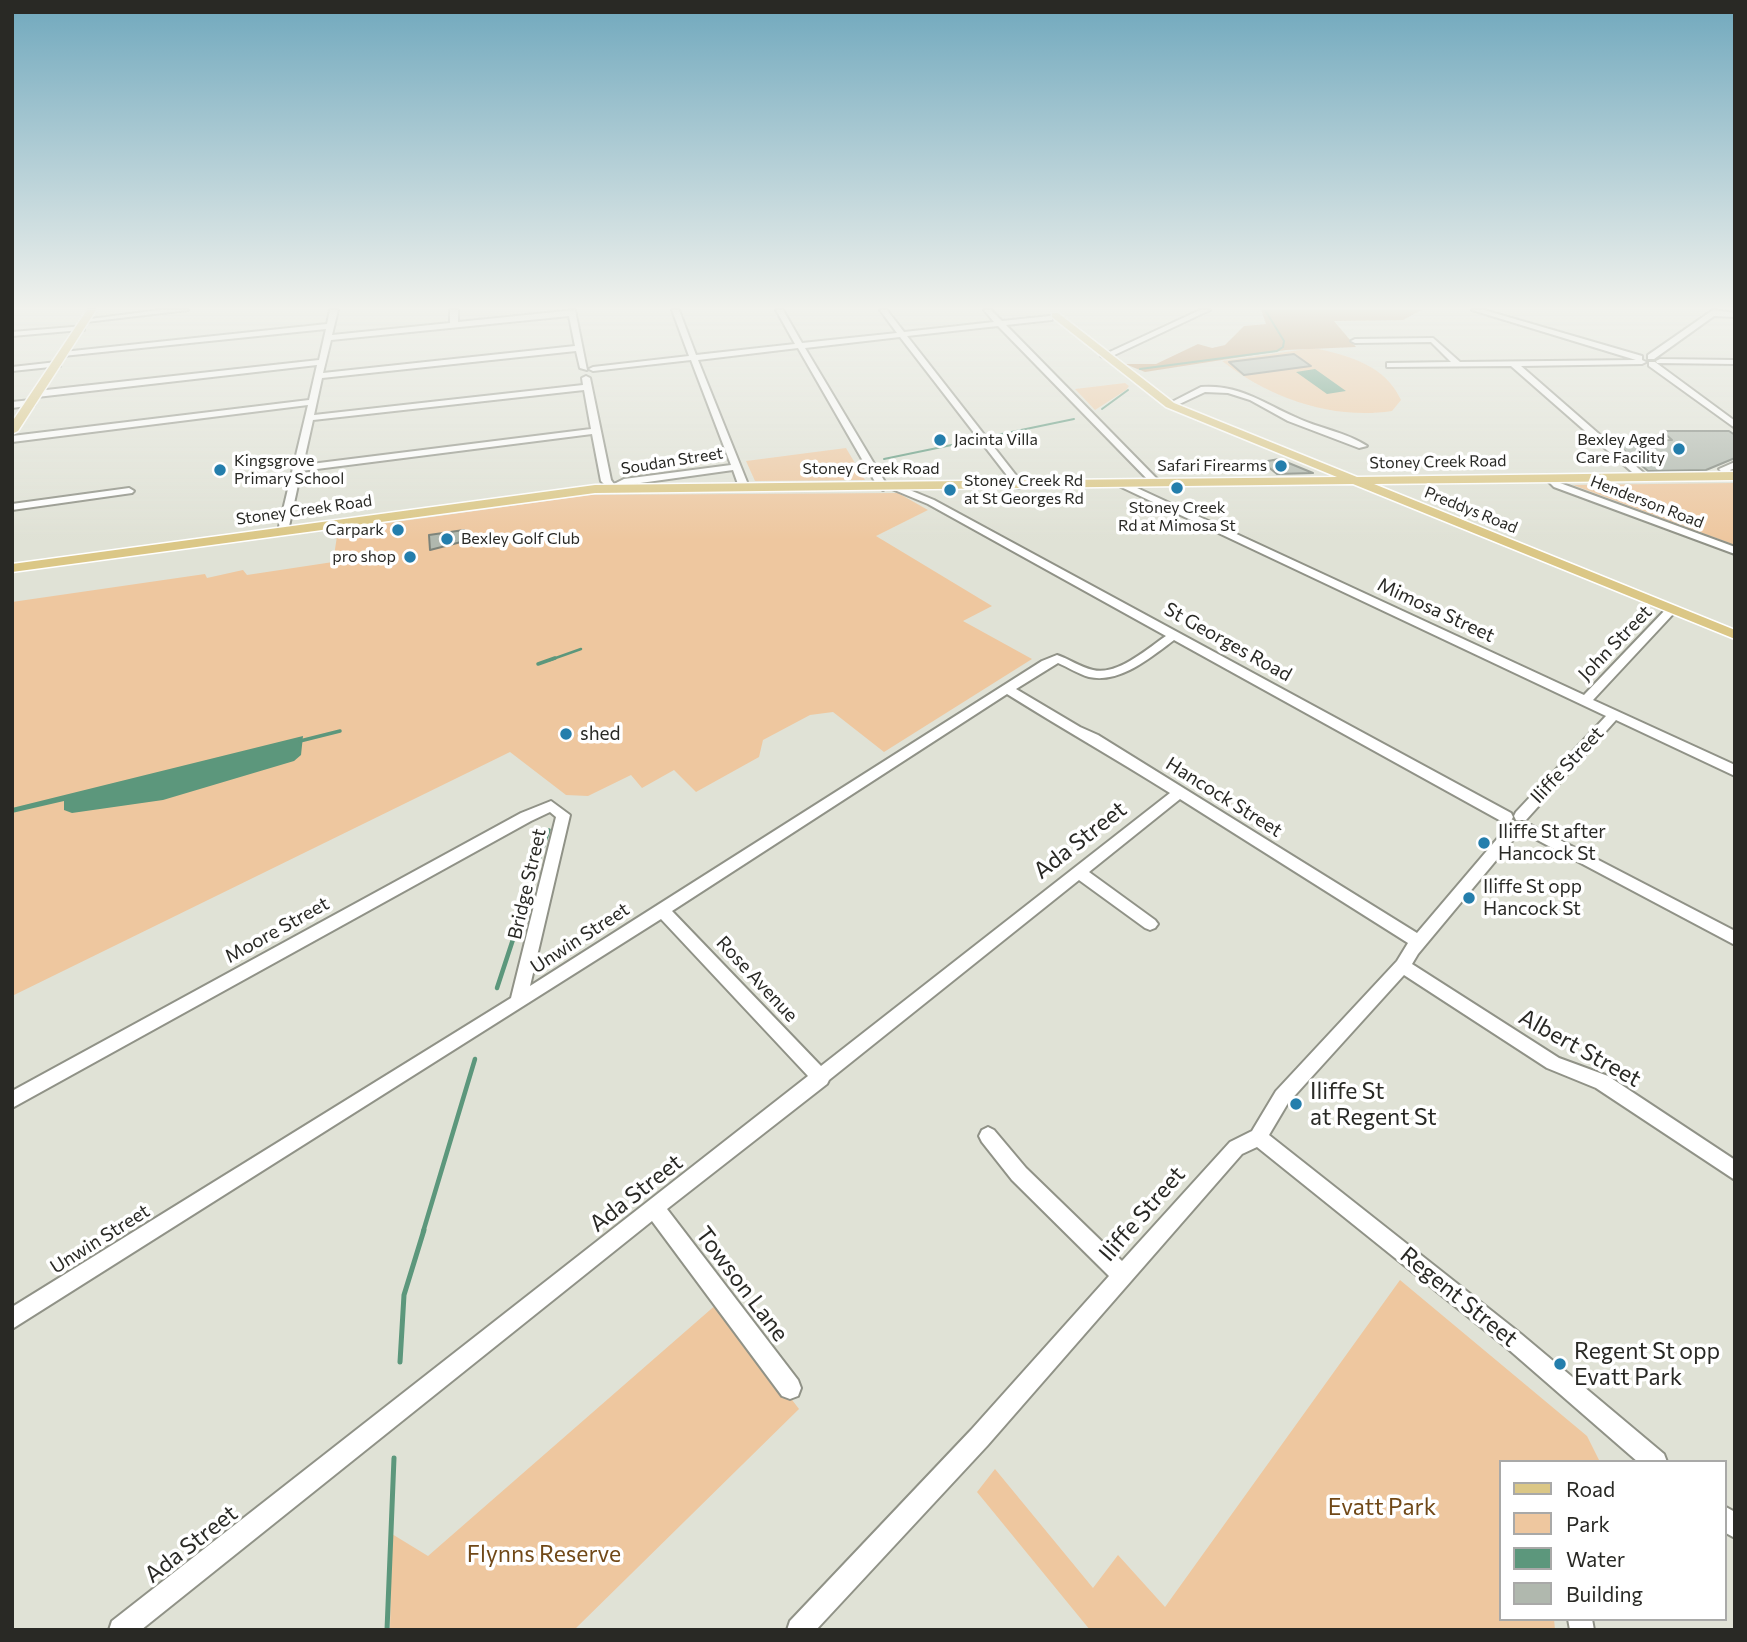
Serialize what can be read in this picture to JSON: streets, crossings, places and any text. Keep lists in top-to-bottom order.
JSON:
{
  "streets": {
    "main road": ["Stoney Creek Road", "Preddys Road"],
    "street": [
      "Soudan Street",
      "Henderson Road",
      "Mimosa Street",
      "St Georges Road",
      "John Street",
      "Iliffe Street",
      "Hancock Street",
      "Ada Street",
      "Bridge Street",
      "Moore Street",
      "Unwin Street",
      "Rose Avenue",
      "Albert Street",
      "Towson Lane",
      "Regent Street"
    ]
  },
  "crossings": [
    ["Soudan Street", "Stoney Creek Road"],
    ["Stoney Creek Road", "Henderson Road"],
    ["Stoney Creek Road", "Preddys Road"],
    ["Stoney Creek Road", "Mimosa Street"],
    ["Stoney Creek Road", "St Georges Road"],
    ["Preddys Road", "John Street"],
    ["Mimosa Street", "John Street"],
    ["Mimosa Street", "Iliffe Street"],
    ["St Georges Road", "Iliffe Street"],
    ["St Georges Road", "Unwin Street"],
    ["Iliffe Street", "Hancock Street"],
    ["Iliffe Street", "Albert Street"],
    ["Iliffe Street", "Regent Street"],
    ["Hancock Street", "Ada Street"],
    ["Hancock Street", "Unwin Street"],
    ["Ada Street", "Rose Avenue"],
    ["Ada Street", "Towson Lane"],
    ["Bridge Street", "Moore Street"],
    ["Bridge Street", "Unwin Street"],
    ["Unwin Street", "Rose Avenue"]
  ],
  "parks": ["Evatt Park", "Flynns Reserve"],
  "places": [
    "Jacinta Villa",
    "Bexley Aged Care Facility",
    "Safari Firearms",
    "Kingsgrove Primary School",
    "Stoney Creek Rd at Mimosa St",
    "Stoney Creek Rd at St Georges Rd",
    "Carpark",
    "Bexley Golf Club",
    "pro shop",
    "shed",
    "Iliffe St after Hancock St",
    "Iliffe St opp Hancock St",
    "Iliffe St at Regent St",
    "Regent St opp Evatt Park"
  ],
  "legend": [
    "Road",
    "Park",
    "Water",
    "Building"
  ]
}
